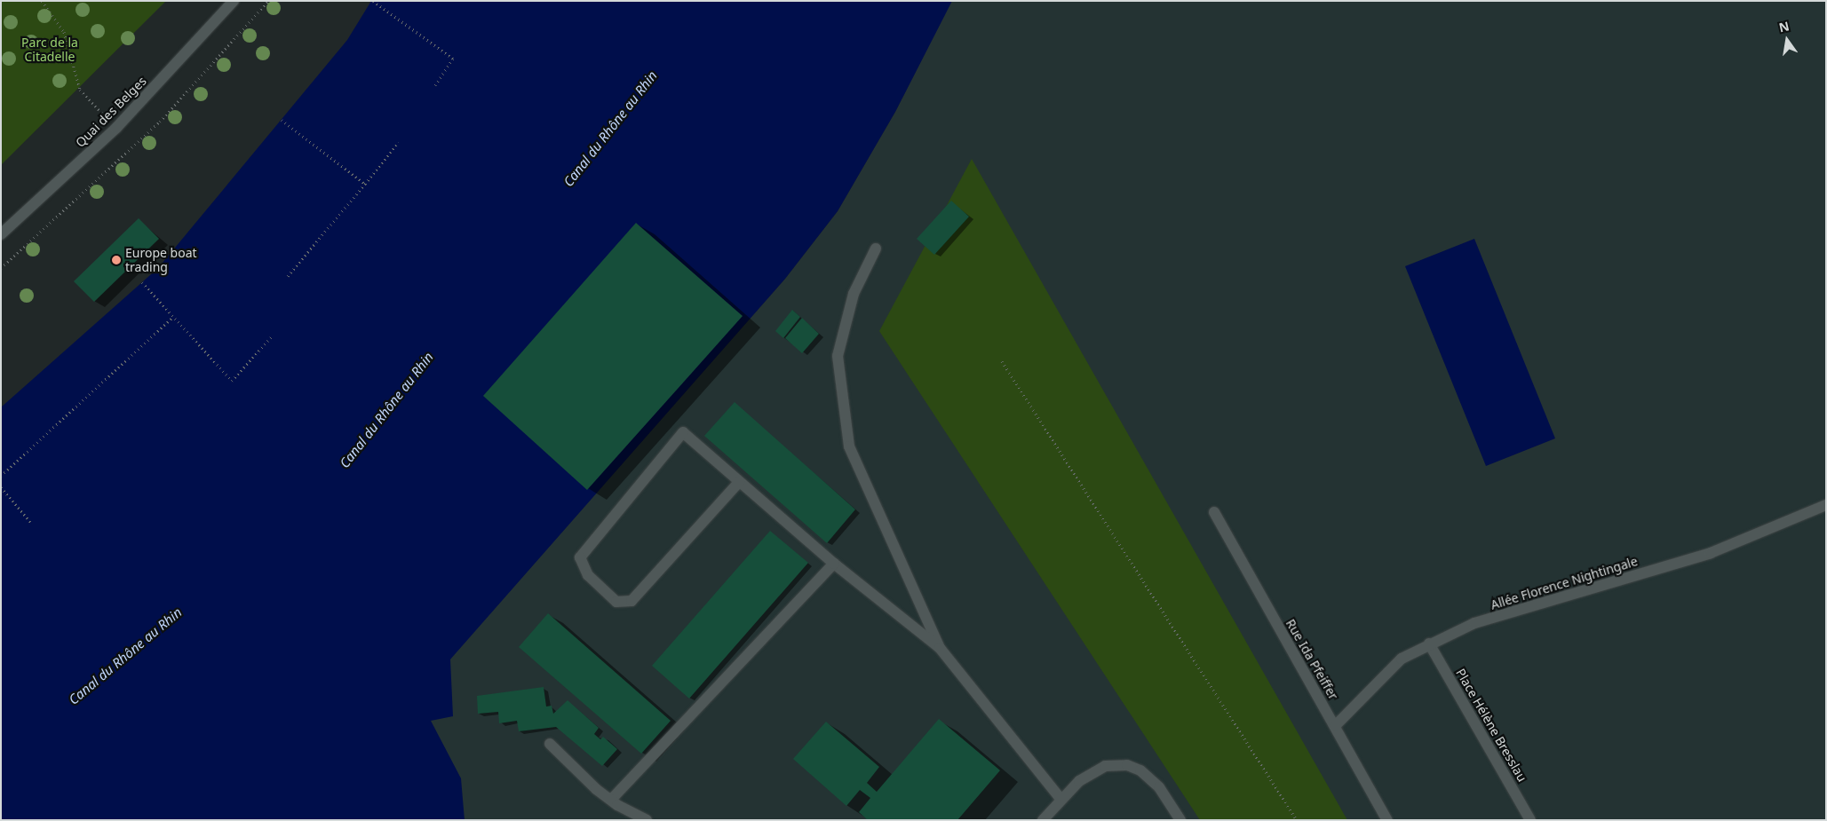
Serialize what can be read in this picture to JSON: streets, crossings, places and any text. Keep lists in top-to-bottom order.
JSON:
{
  "streets": {
    "street": [
      "Quai des Belges",
      "Allée Florence Nightingale",
      "Rue Ida Pfeiffer",
      "Place Hélène Bresslau"
    ]
  },
  "crossings": [
    ["Allée Florence Nightingale", "Rue Ida Pfeiffer"],
    ["Allée Florence Nightingale", "Place Hélène Bresslau"]
  ],
  "water": ["Canal du Rhône au Rhin"],
  "parks": ["Parc de la Citadelle"],
  "places": ["Europe boat trading"],
  "north": "top"
}
